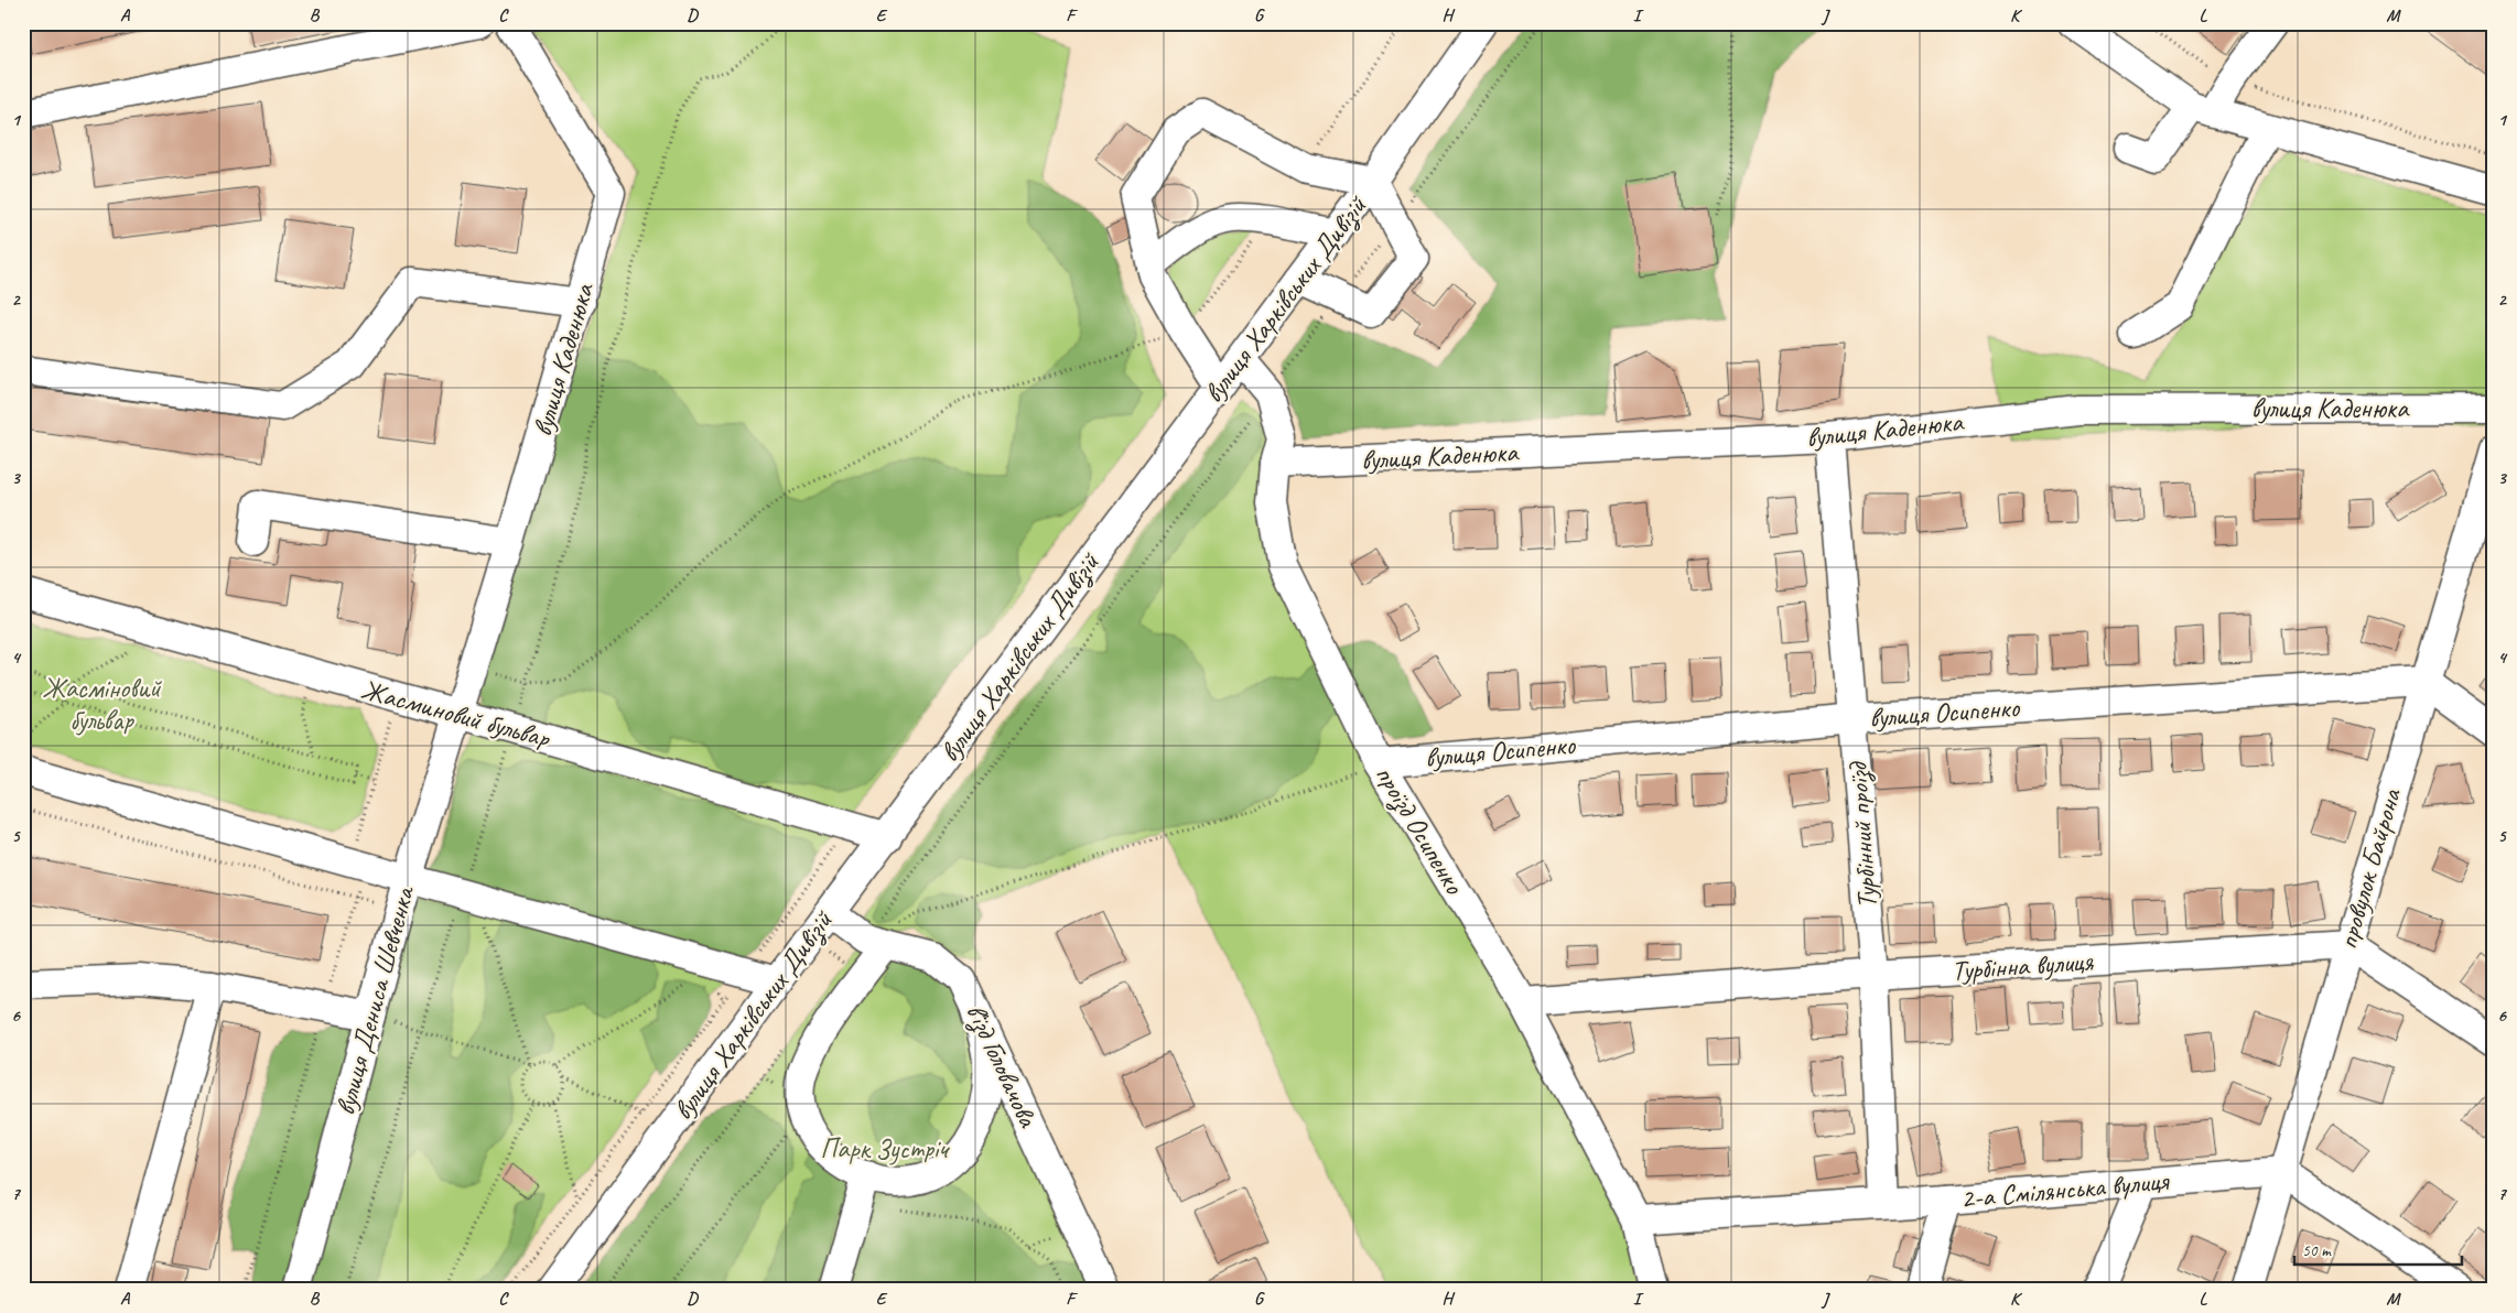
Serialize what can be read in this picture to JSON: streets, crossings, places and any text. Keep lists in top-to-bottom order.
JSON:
{
  "streets": {
    "street": [
      "вулиця Харківських Дивізій",
      "вулиця Каденюка",
      "вулиця Осипенко",
      "Жасминовий бульвар",
      "проїзд Осипенко",
      "Турбінний проїзд",
      "провулок Байрона",
      "Турбінна вулиця",
      "вулиця Дениса Шевченка",
      "в'їзд Головачова",
      "2-а Смілянська вулиця"
    ]
  },
  "crossings": [
    ["вулиця Харківських Дивізій", "Жасминовий бульвар"],
    ["вулиця Харківських Дивізій", "проїзд Осипенко"],
    ["вулиця Харківських Дивізій", "в'їзд Головачова"],
    ["вулиця Каденюка", "Жасминовий бульвар"],
    ["вулиця Каденюка", "проїзд Осипенко"],
    ["вулиця Каденюка", "Турбінний проїзд"],
    ["вулиця Каденюка", "вулиця Дениса Шевченка"],
    ["вулиця Осипенко", "проїзд Осипенко"],
    ["вулиця Осипенко", "Турбінний проїзд"],
    ["вулиця Осипенко", "провулок Байрона"],
    ["Жасминовий бульвар", "вулиця Дениса Шевченка"],
    ["проїзд Осипенко", "Турбінна вулиця"],
    ["проїзд Осипенко", "2-а Смілянська вулиця"],
    ["Турбінний проїзд", "Турбінна вулиця"],
    ["Турбінний проїзд", "2-а Смілянська вулиця"],
    ["провулок Байрона", "Турбінна вулиця"],
    ["провулок Байрона", "2-а Смілянська вулиця"]
  ],
  "parks": ["Жасміновий бульвар", "Парк Зустріч"],
  "scale_bar": "50 m",
  "grid": {
    "columns": [
      "A",
      "B",
      "C",
      "D",
      "E",
      "F",
      "G",
      "H",
      "I",
      "J",
      "K",
      "L",
      "M"
    ],
    "rows": [
      "1",
      "2",
      "3",
      "4",
      "5",
      "6",
      "7"
    ]
  }
}
